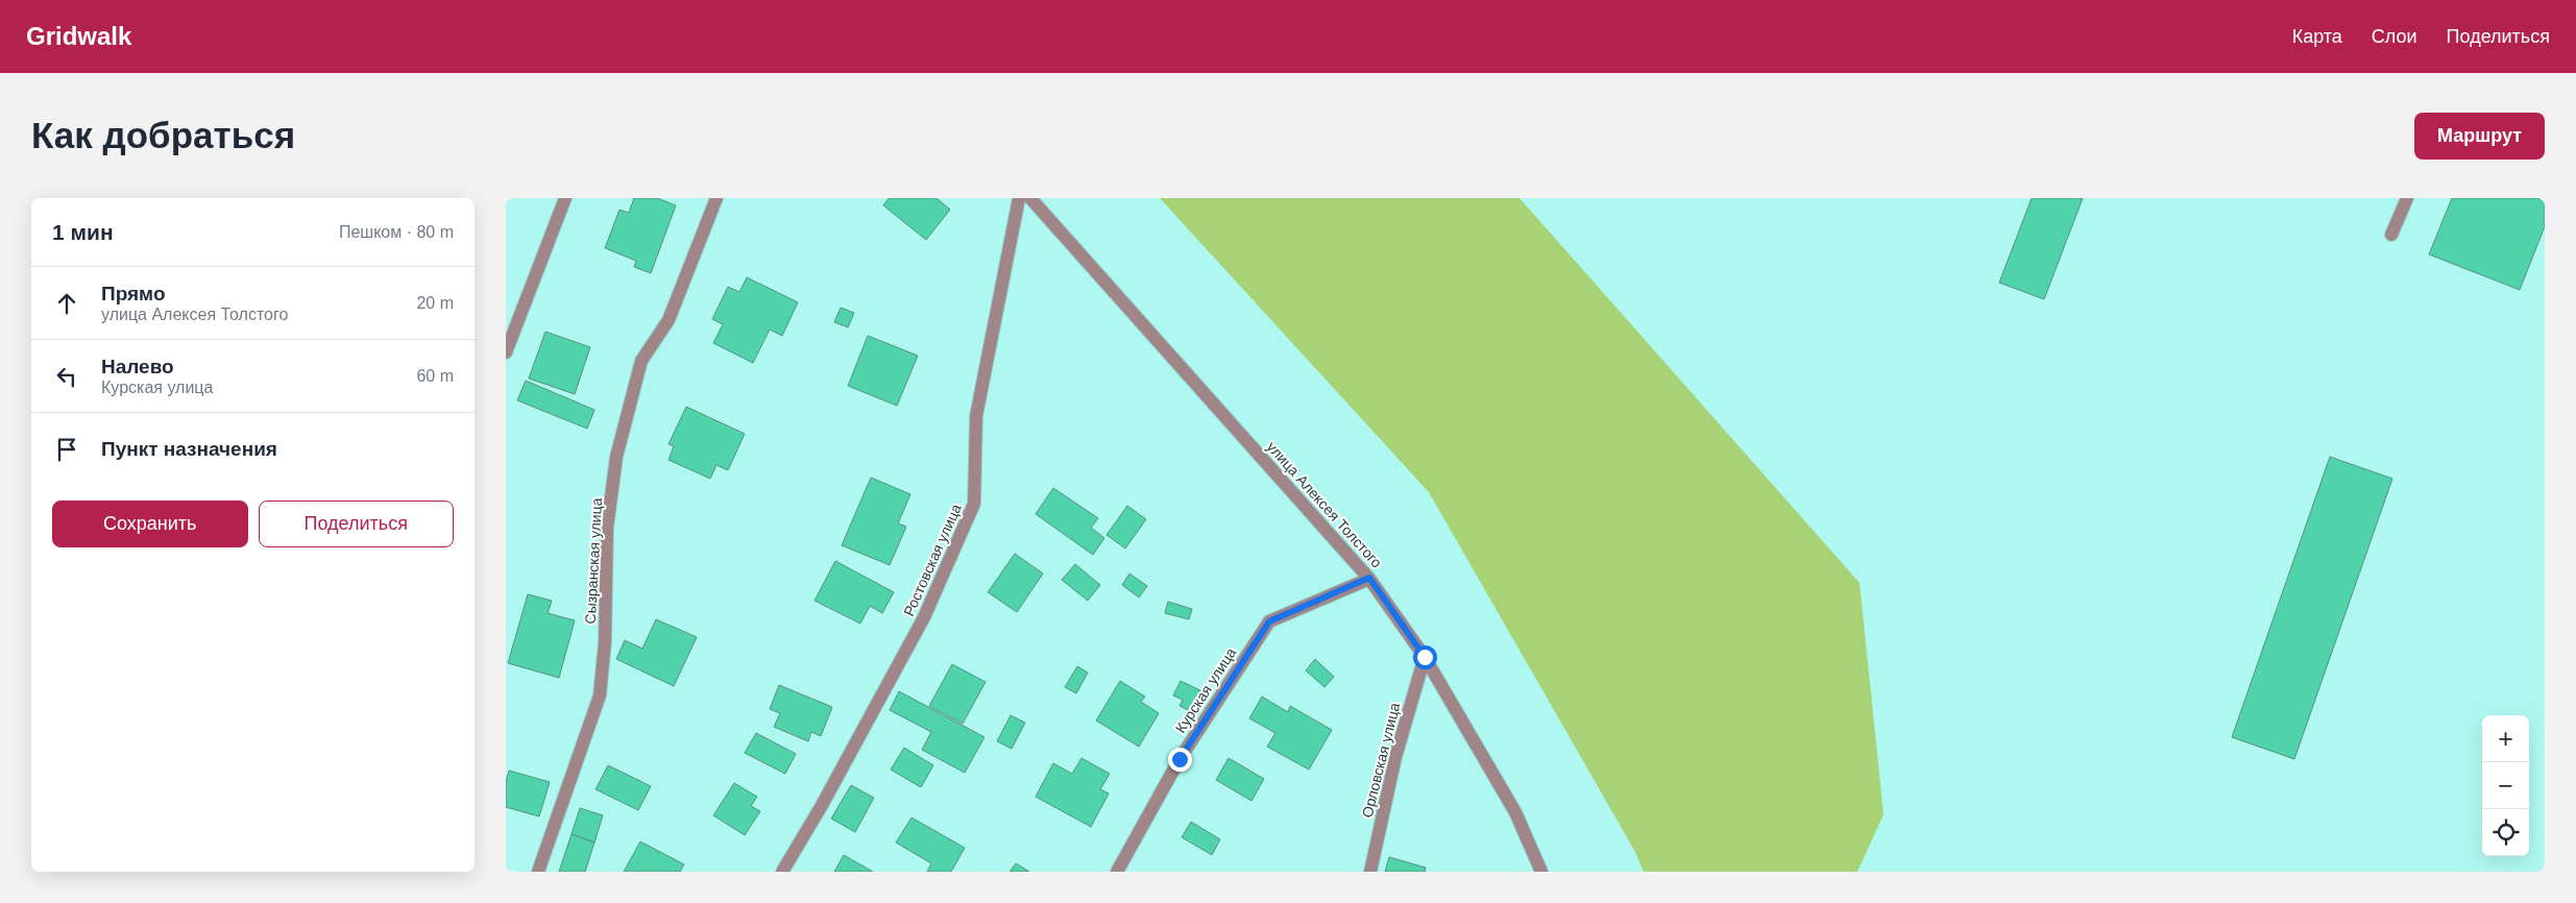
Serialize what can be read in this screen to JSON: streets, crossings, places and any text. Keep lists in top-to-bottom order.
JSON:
{
  "streets": {
    "street": [
      "улица Алексея Толстого",
      "Ростовская улица",
      "Сызранская улица",
      "Курская улица",
      "Орловская улица"
    ]
  },
  "crossings": [
    ["улица Алексея Толстого", "Курская улица"],
    ["улица Алексея Толстого", "Орловская улица"]
  ],
  "page": {
    "header": "Gridwalk",
    "nav": ["Карта", "Слои", "Поделиться"],
    "buttons": [
      "Маршрут",
      ["Сохранить", "Поделиться"]
    ],
    "title": "Как добраться",
    "heading": ["1 мин", "Пешком · 80 m"],
    "list": [
      ["Прямо", "улица Алексея Толстого", "20 m"],
      ["Налево", "Курская улица", "60 m"],
      "Пункт назначения"
    ],
    "map_buttons": ["+", "−"]
  }
}
